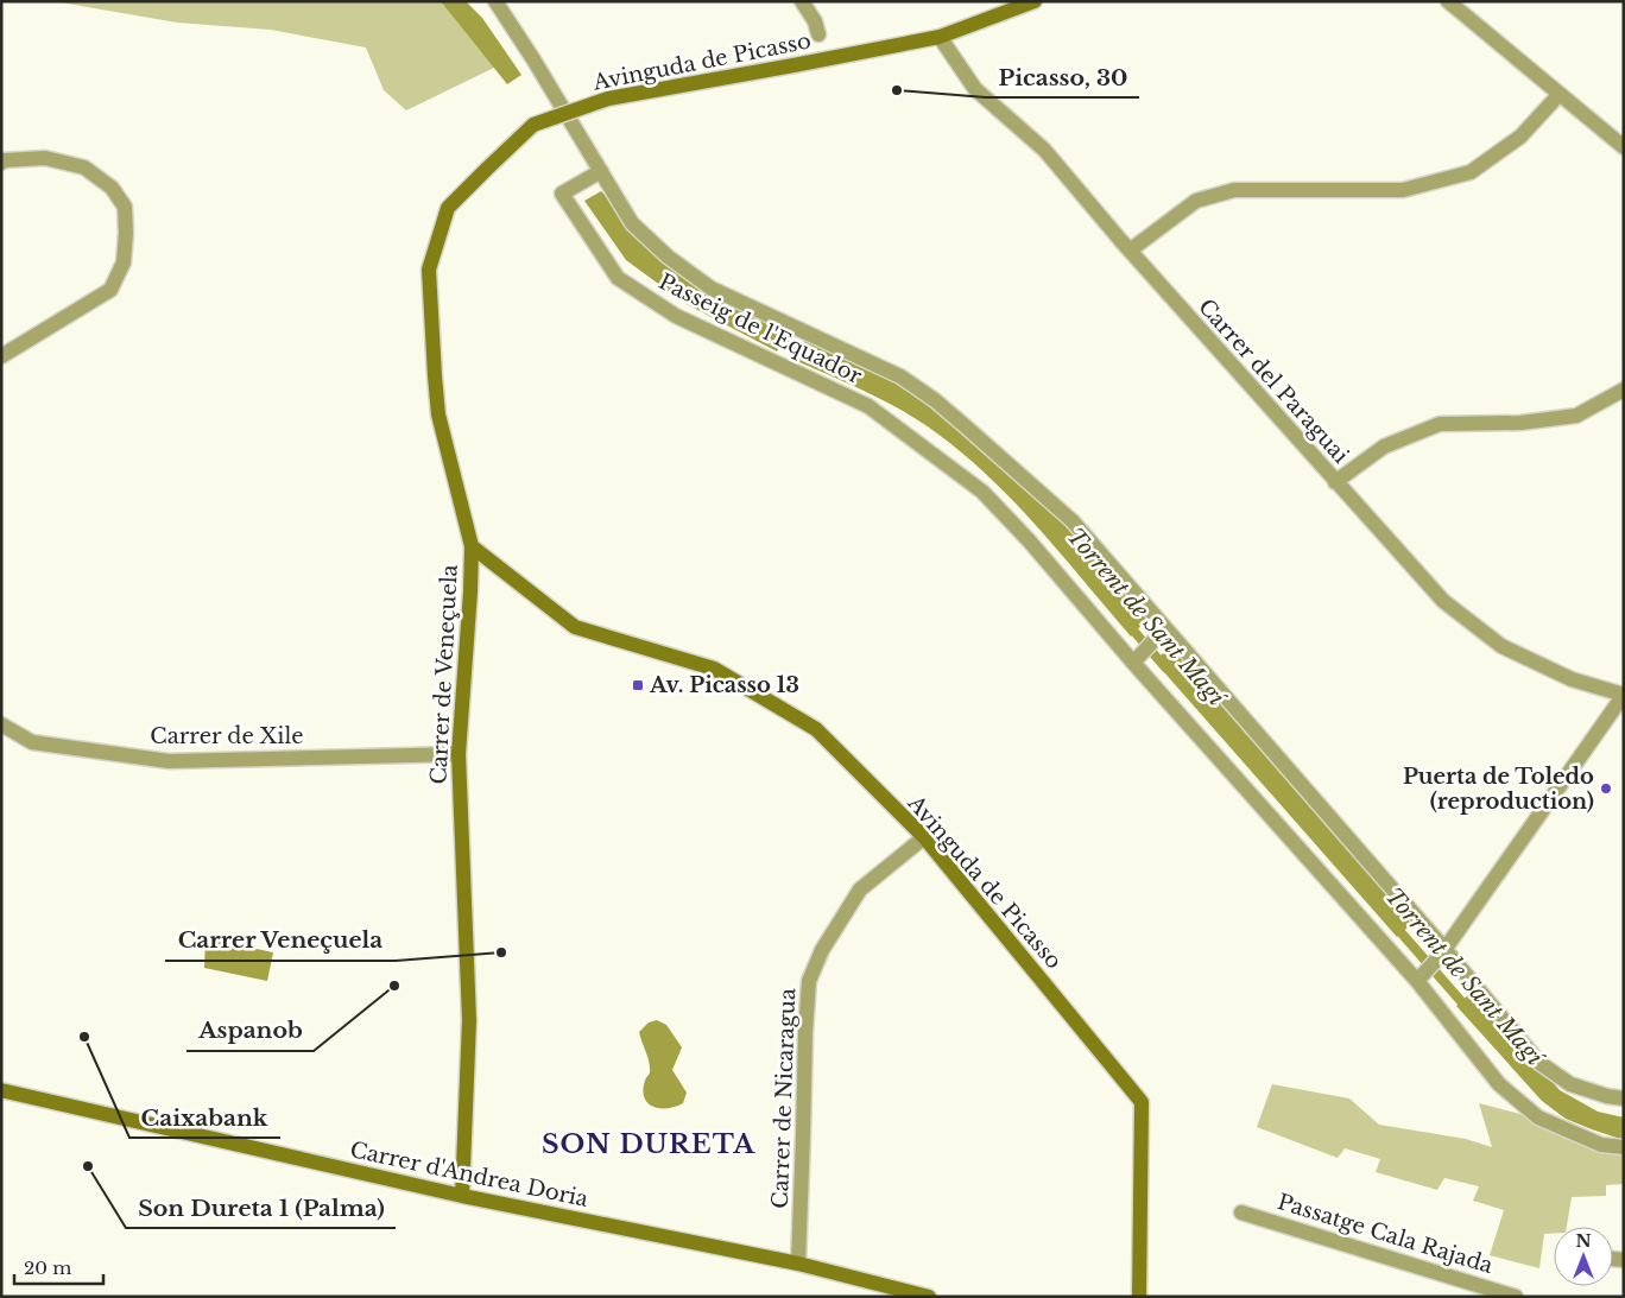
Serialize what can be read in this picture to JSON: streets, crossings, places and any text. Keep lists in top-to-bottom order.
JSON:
{
  "streets": {
    "street": [
      "Avinguda de Picasso",
      "Passeig de l'Equador",
      "Carrer del Paraguai",
      "Carrer de Veneçuela",
      "Carrer de Xile",
      "Carrer de Nicaragua",
      "Carrer d'Andrea Doria",
      "Passatge Cala Rajada"
    ]
  },
  "crossings": [
    ["Avinguda de Picasso", "Carrer del Paraguai"],
    ["Avinguda de Picasso", "Carrer de Veneçuela"],
    ["Avinguda de Picasso", "Carrer de Nicaragua"],
    ["Carrer de Veneçuela", "Carrer de Xile"],
    ["Carrer de Veneçuela", "Carrer d'Andrea Doria"],
    ["Carrer de Nicaragua", "Carrer d'Andrea Doria"]
  ],
  "districts": ["SON DURETA"],
  "water": ["Torrent de Sant Magí"],
  "places": {
    "other": [
      "Picasso, 30",
      "Puerta de Toledo (reproduction)",
      "Carrer Veneçuela",
      "Aspanob",
      "Caixabank",
      "Son Dureta 1 (Palma)"
    ],
    "transit": ["Av. Picasso 13"]
  },
  "scale_bar": "20 m",
  "north": "top"
}
